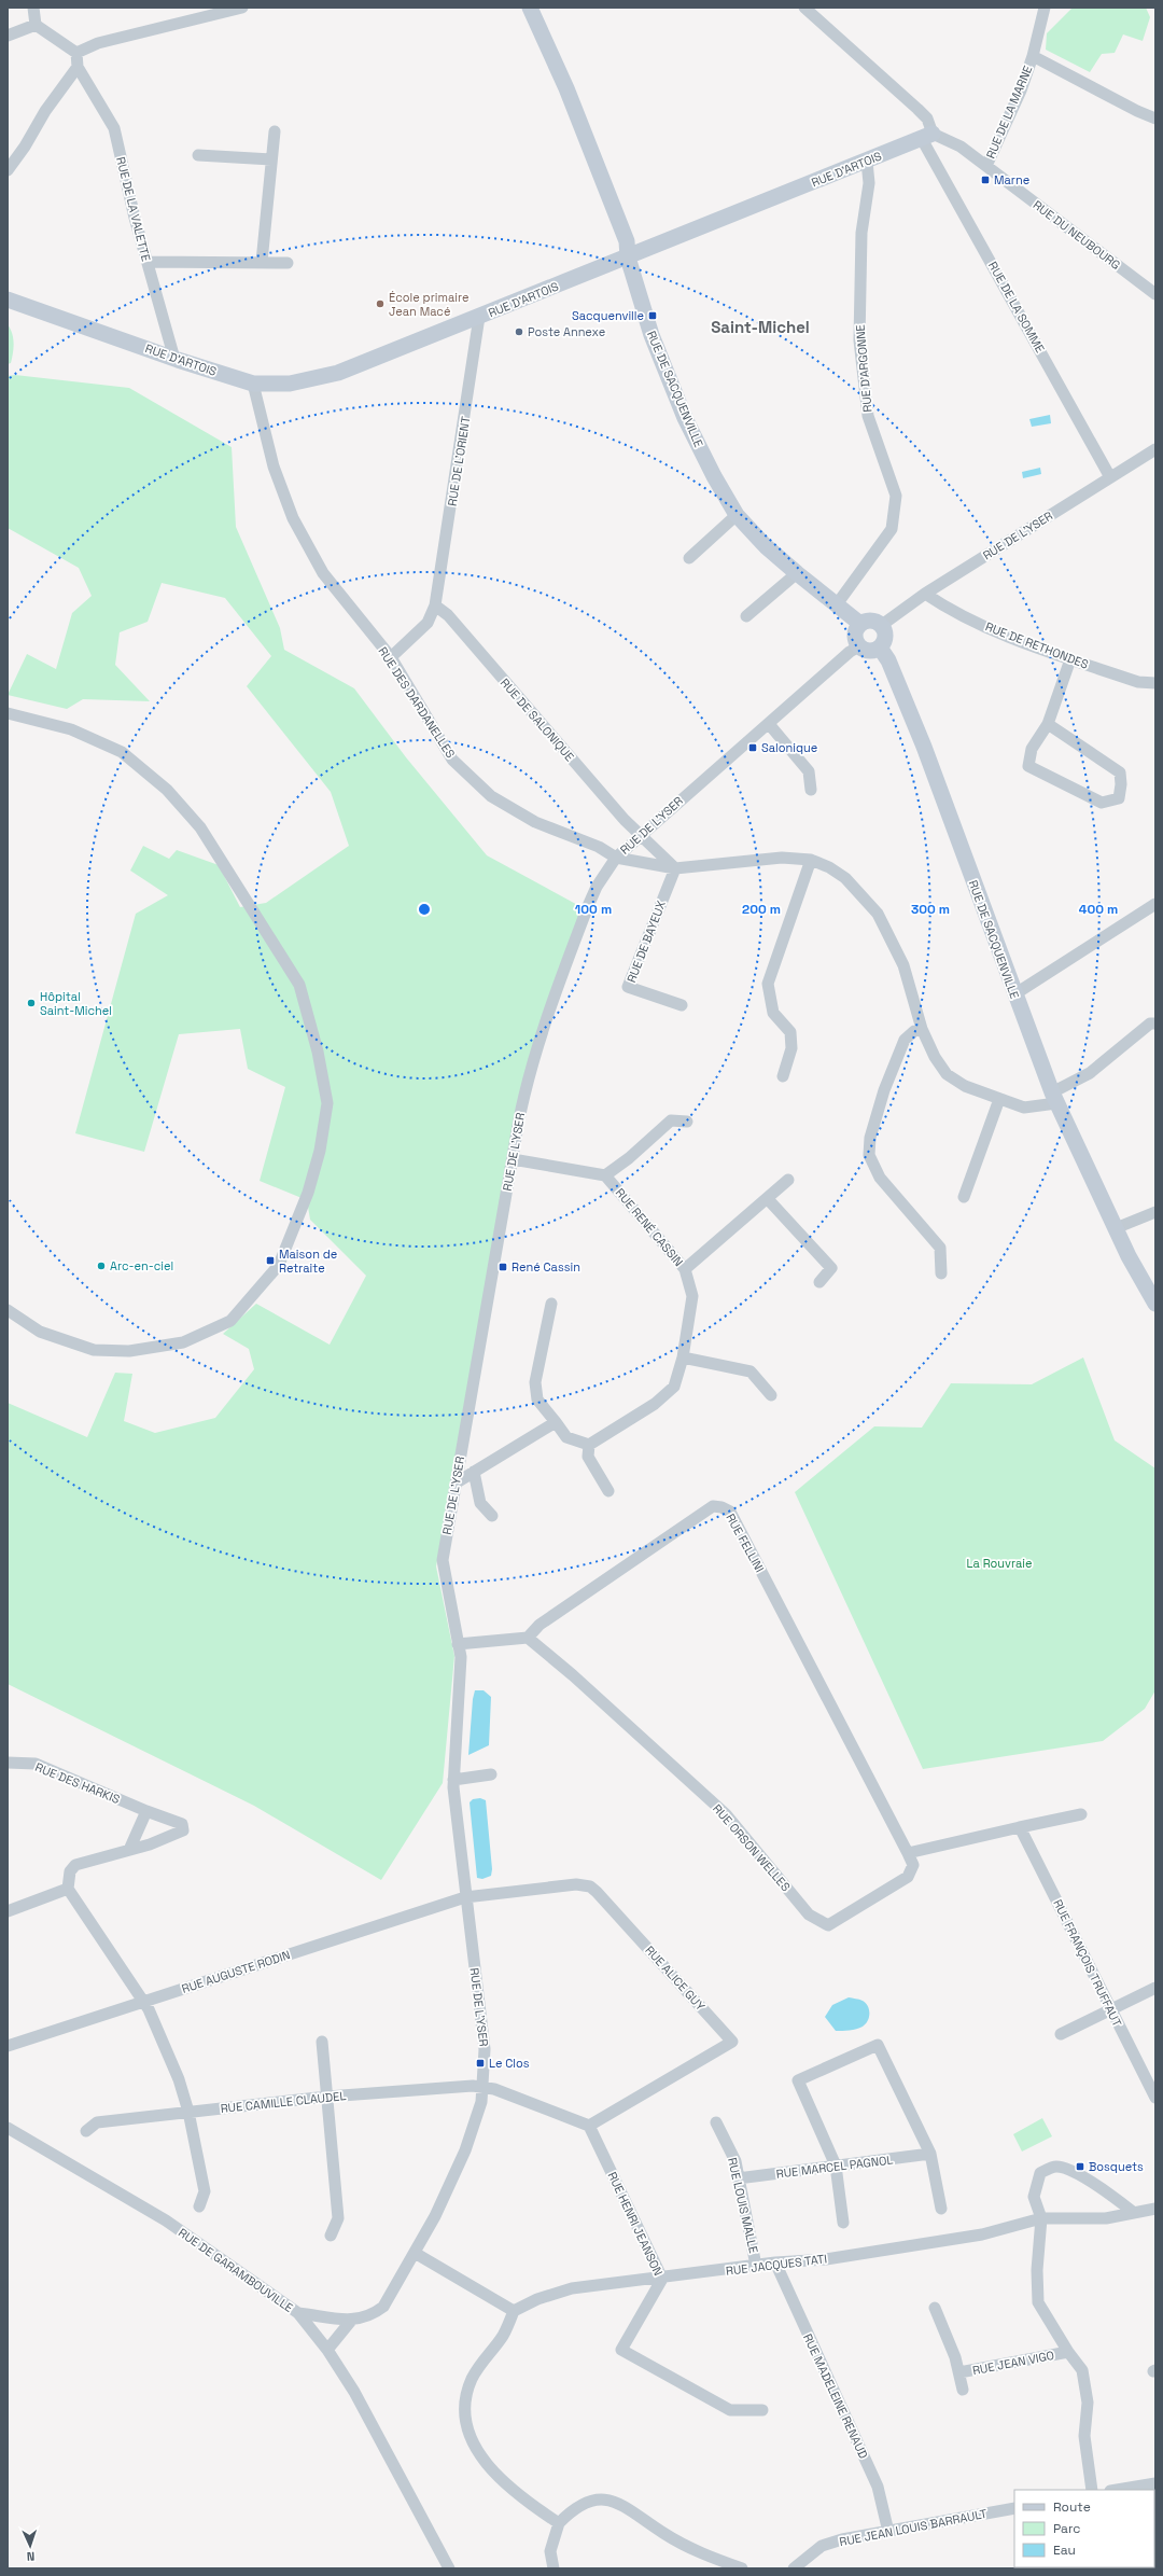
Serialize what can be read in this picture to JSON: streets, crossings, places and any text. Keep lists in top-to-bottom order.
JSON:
{
  "streets": {
    "street": [
      "RUE DE LA MARNE",
      "RUE D'ARTOIS",
      "RUE DE LA VALETTE",
      "RUE DU NEUBOURG",
      "RUE DE LA SOMME",
      "RUE D'ARGONNE",
      "RUE DE SACQUENVILLE",
      "RUE DE L'ORIENT",
      "RUE DE L'YSER",
      "RUE DE RETHONDES",
      "RUE DES DARDANELLES",
      "RUE DE SALONIQUE",
      "RUE DE BAYEUX",
      "RUE RENÉ CASSIN",
      "RUE FELLINI",
      "RUE DES HARKIS",
      "RUE ORSON WELLES",
      "RUE FRANÇOIS TRUFFAUT",
      "RUE AUGUSTE RODIN",
      "RUE ALICE GUY",
      "RUE CAMILLE CLAUDEL",
      "RUE MARCEL PAGNOL",
      "RUE LOUIS MALLE",
      "RUE HENRI JEANSON",
      "RUE JACQUES TATI",
      "RUE DE GARAMBOUVILLE",
      "RUE JEAN VIGO",
      "RUE MADELEINE RENAUD",
      "RUE JEAN LOUIS BARRAULT"
    ]
  },
  "crossings": [
    ["RUE DE LA MARNE", "RUE DU NEUBOURG"],
    ["RUE D'ARTOIS", "RUE DE LA VALETTE"],
    ["RUE D'ARTOIS", "RUE DU NEUBOURG"],
    ["RUE D'ARTOIS", "RUE DE LA SOMME"],
    ["RUE D'ARTOIS", "RUE D'ARGONNE"],
    ["RUE D'ARTOIS", "RUE DE SACQUENVILLE"],
    ["RUE D'ARTOIS", "RUE DE L'ORIENT"],
    ["RUE D'ARTOIS", "RUE DES DARDANELLES"],
    ["RUE DU NEUBOURG", "RUE DE LA SOMME"],
    ["RUE DE LA SOMME", "RUE DE L'YSER"],
    ["RUE D'ARGONNE", "RUE DE SACQUENVILLE"],
    ["RUE DE SACQUENVILLE", "RUE DE L'YSER"],
    ["RUE DE L'ORIENT", "RUE DES DARDANELLES"],
    ["RUE DE L'ORIENT", "RUE DE SALONIQUE"],
    ["RUE DE L'YSER", "RUE DE RETHONDES"],
    ["RUE DE L'YSER", "RUE DES DARDANELLES"],
    ["RUE DE L'YSER", "RUE DE SALONIQUE"],
    ["RUE DE L'YSER", "RUE AUGUSTE RODIN"],
    ["RUE DE L'YSER", "RUE ALICE GUY"],
    ["RUE DE L'YSER", "RUE CAMILLE CLAUDEL"],
    ["RUE DE L'YSER", "RUE DE GARAMBOUVILLE"],
    ["RUE DE SALONIQUE", "RUE DE BAYEUX"],
    ["RUE FELLINI", "RUE ORSON WELLES"],
    ["RUE AUGUSTE RODIN", "RUE ALICE GUY"],
    ["RUE ALICE GUY", "RUE HENRI JEANSON"],
    ["RUE MARCEL PAGNOL", "RUE LOUIS MALLE"],
    ["RUE LOUIS MALLE", "RUE JACQUES TATI"],
    ["RUE HENRI JEANSON", "RUE JACQUES TATI"],
    ["RUE JACQUES TATI", "RUE MADELEINE RENAUD"],
    ["RUE MADELEINE RENAUD", "RUE JEAN LOUIS BARRAULT"]
  ],
  "districts": ["Saint-Michel"],
  "parks": ["La Rouvraie"],
  "places": {
    "transit": [
      "Marne",
      "Sacquenville",
      "Salonique",
      "Maison de Retraite",
      "René Cassin",
      "Le Clos",
      "Bosquets"
    ],
    "other": [
      "École primaire Jean Macé",
      "Poste Annexe",
      "Hôpital Saint-Michel",
      "Arc-en-ciel"
    ]
  },
  "legend": ["Route", "Parc", "Eau"],
  "north": "bottom",
  "rings": [
    "100 m",
    "200 m",
    "300 m",
    "400 m"
  ]
}
